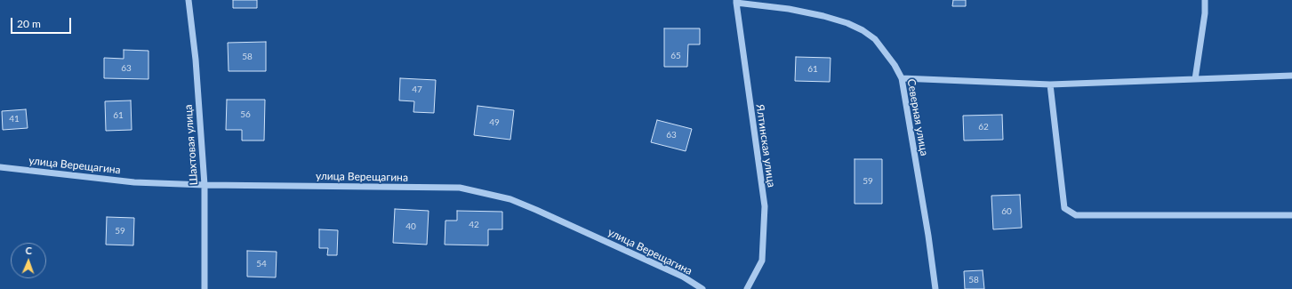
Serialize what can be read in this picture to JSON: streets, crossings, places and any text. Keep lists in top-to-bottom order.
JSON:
{
  "streets": {
    "street": [
      "Северная улица",
      "Шахтовая улица",
      "Ялтинская улица",
      "улица Верещагина"
    ]
  },
  "crossings": [
    ["Северная улица", "Ялтинская улица"],
    ["Шахтовая улица", "улица Верещагина"]
  ],
  "house_numbers": [
    "65",
    "58",
    "63",
    "61",
    "47",
    "56",
    "61",
    "41",
    "49",
    "62",
    "63",
    "59",
    "60",
    "42",
    "40",
    "59",
    "54",
    "58"
  ],
  "scale_bar": "20 m",
  "north": "top"
}
